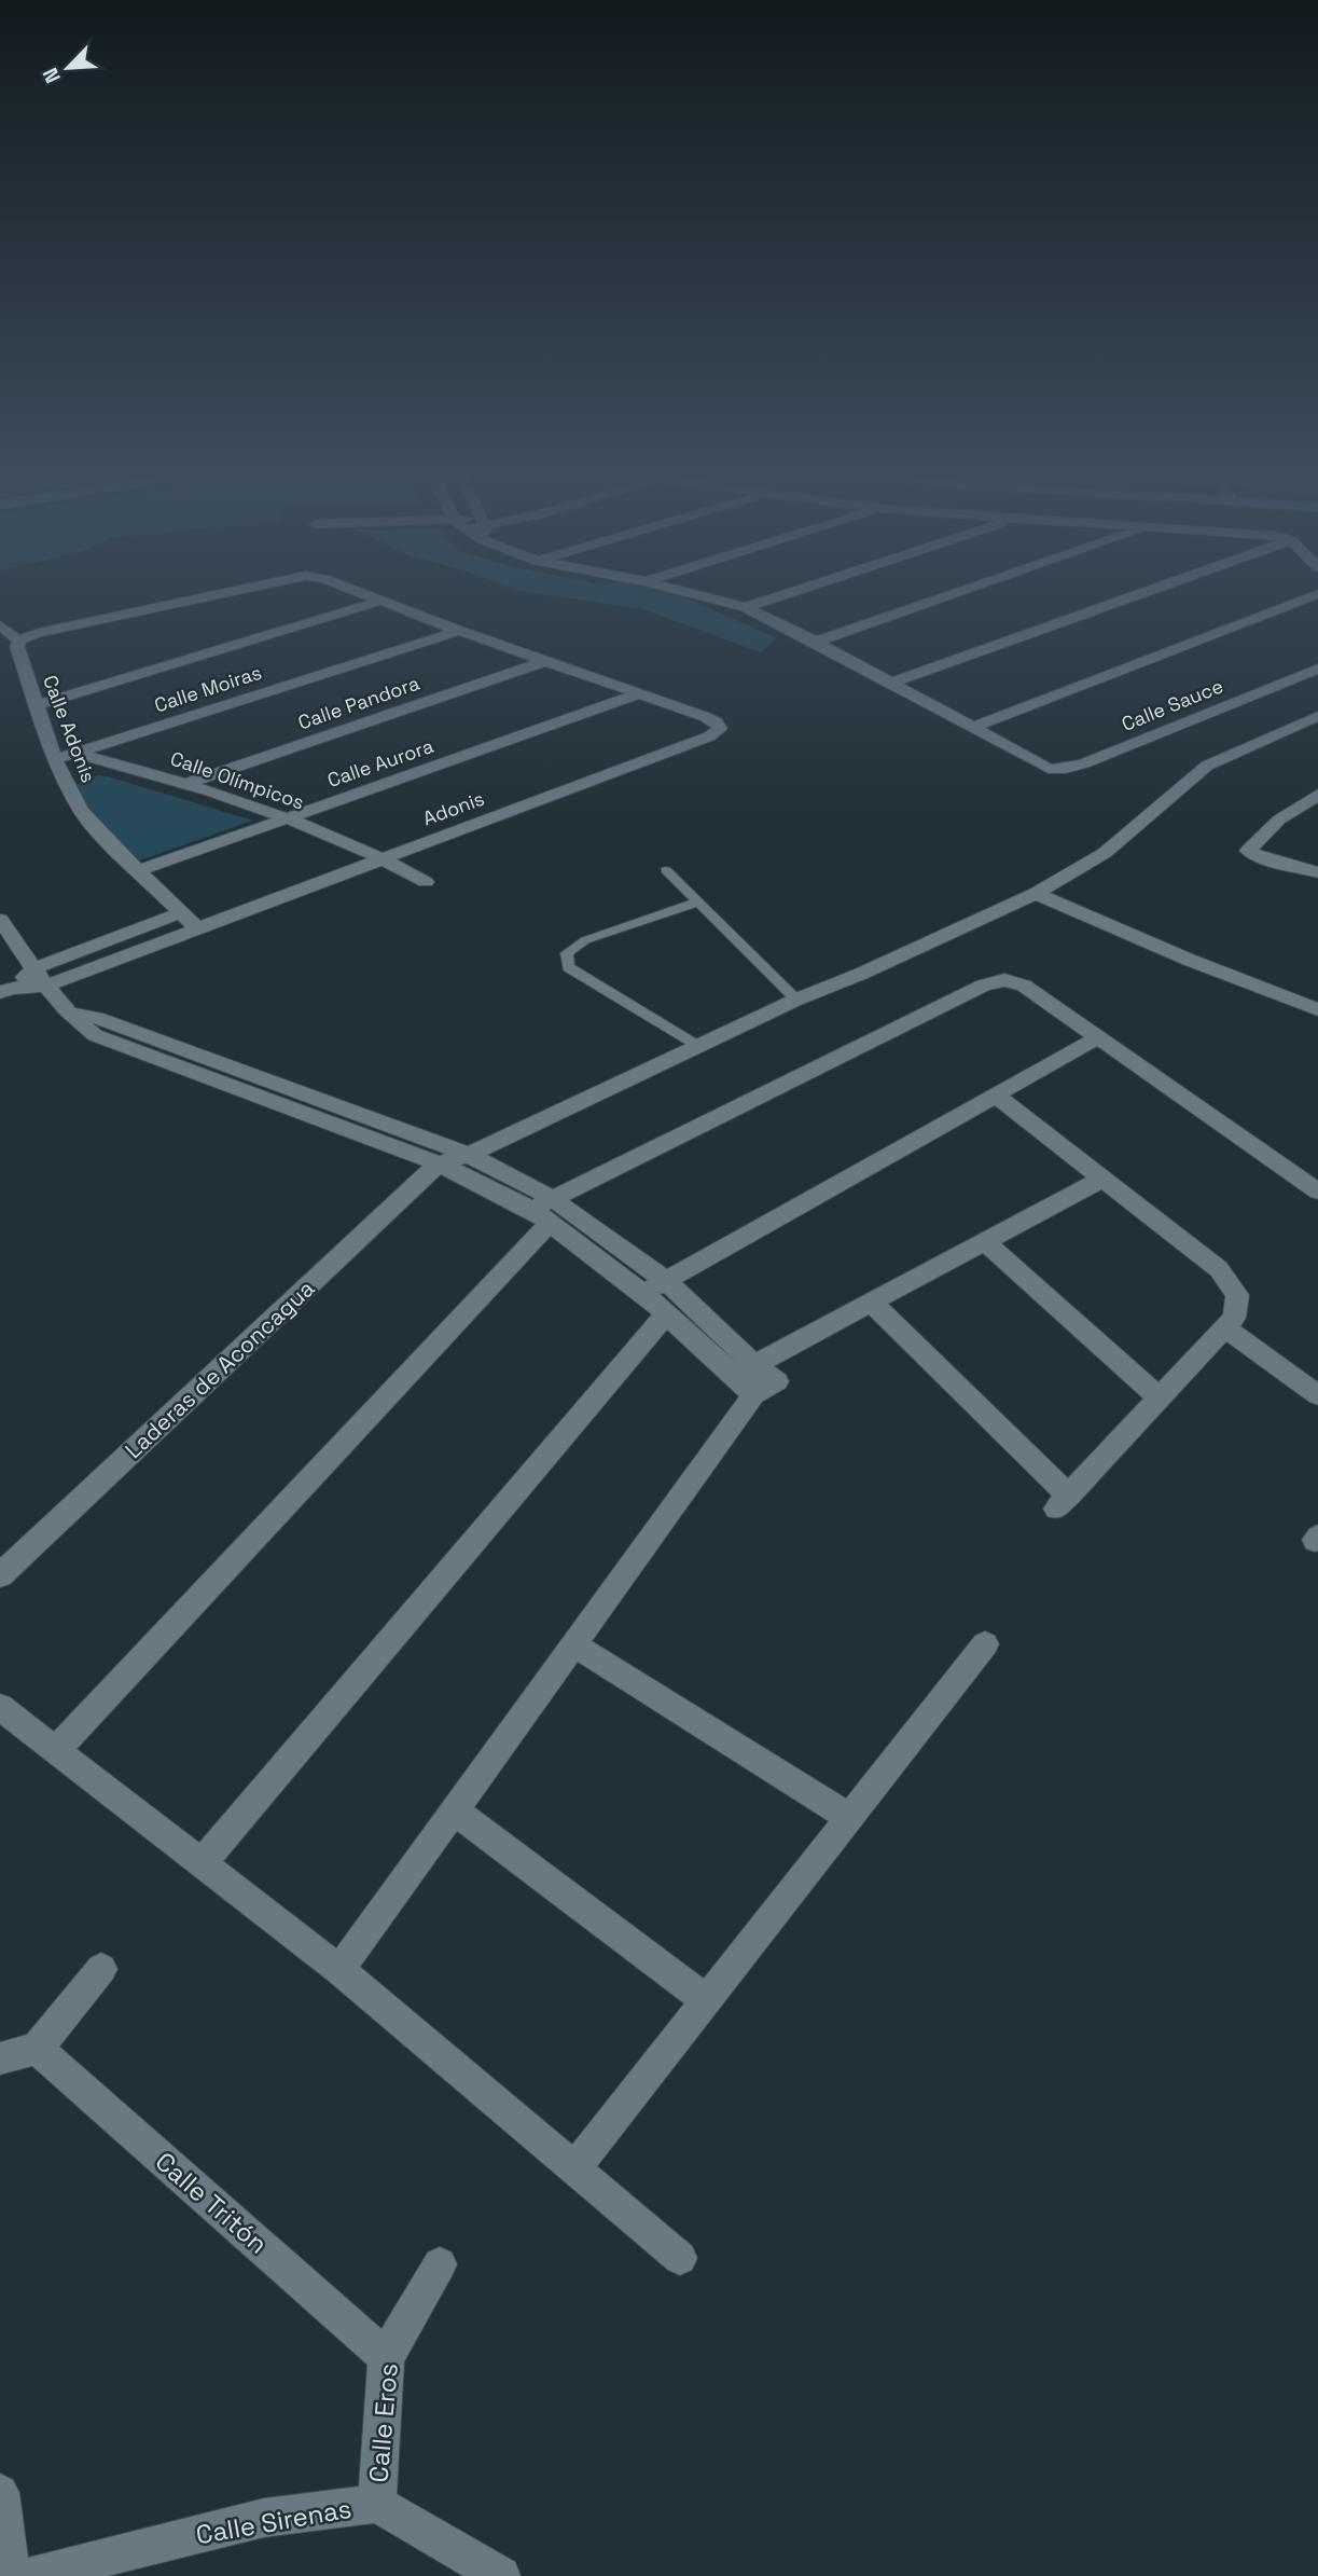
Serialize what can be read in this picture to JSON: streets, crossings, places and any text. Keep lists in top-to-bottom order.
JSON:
{
  "streets": {
    "street": [
      "Calle Moiras",
      "Calle Pandora",
      "Calle Sauce",
      "Calle Adonis",
      "Calle Aurora",
      "Calle Olímpicos",
      "Adonis",
      "Laderas de Aconcagua",
      "Calle Tritón",
      "Calle Eros",
      "Calle Sirenas"
    ]
  },
  "crossings": [
    ["Calle Moiras", "Calle Adonis"],
    ["Calle Moiras", "Calle Olímpicos"],
    ["Calle Pandora", "Calle Olímpicos"],
    ["Calle Adonis", "Calle Aurora"],
    ["Calle Adonis", "Adonis"],
    ["Calle Aurora", "Calle Olímpicos"],
    ["Calle Aurora", "Adonis"],
    ["Calle Olímpicos", "Adonis"],
    ["Calle Tritón", "Calle Eros"],
    ["Calle Eros", "Calle Sirenas"]
  ],
  "north": "bottom left"
}
